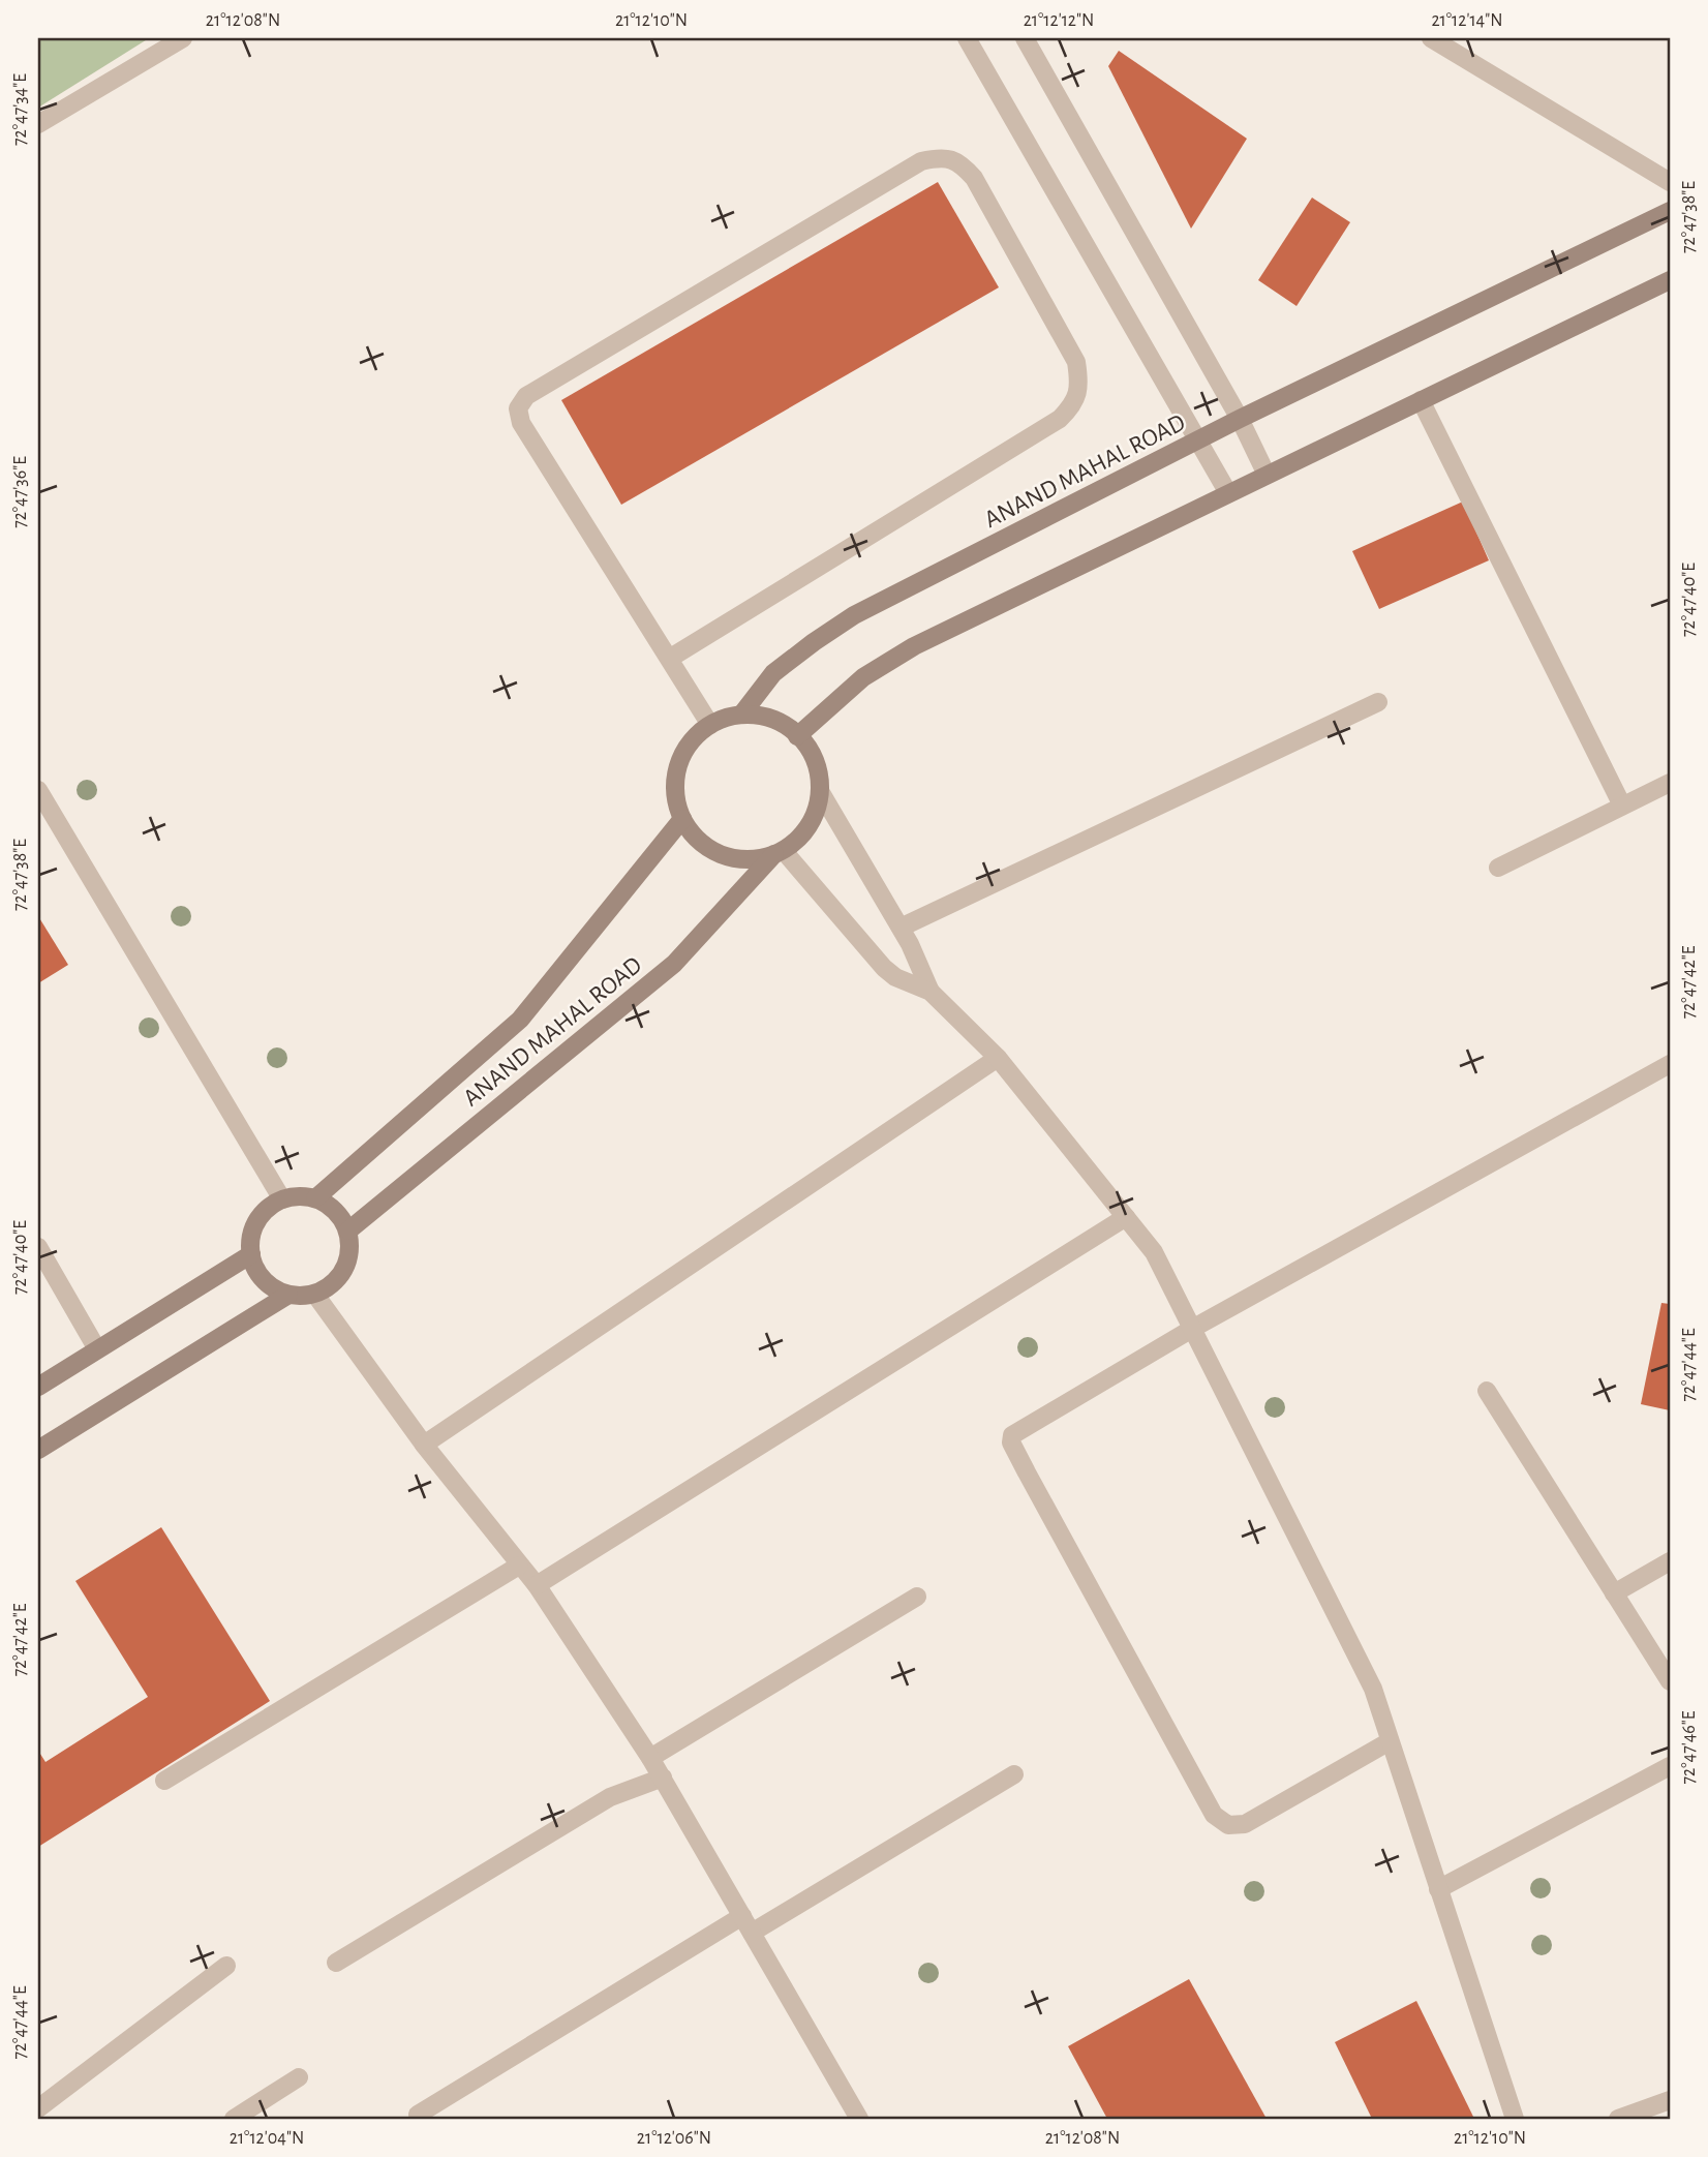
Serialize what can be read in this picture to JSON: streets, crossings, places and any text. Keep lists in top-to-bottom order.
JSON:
{
  "streets": {
    "main road": ["ANAND MAHAL ROAD"]
  },
  "coordinates": [
    "21°12'08\"N",
    "21°12'10\"N",
    "21°12'12\"N",
    "21°12'14\"N",
    "72°47'34\"E",
    "72°47'38\"E",
    "72°47'36\"E",
    "72°47'40\"E",
    "72°47'42\"E",
    "72°47'44\"E",
    "72°47'46\"E",
    "21°12'04\"N",
    "21°12'06\"N"
  ]
}
